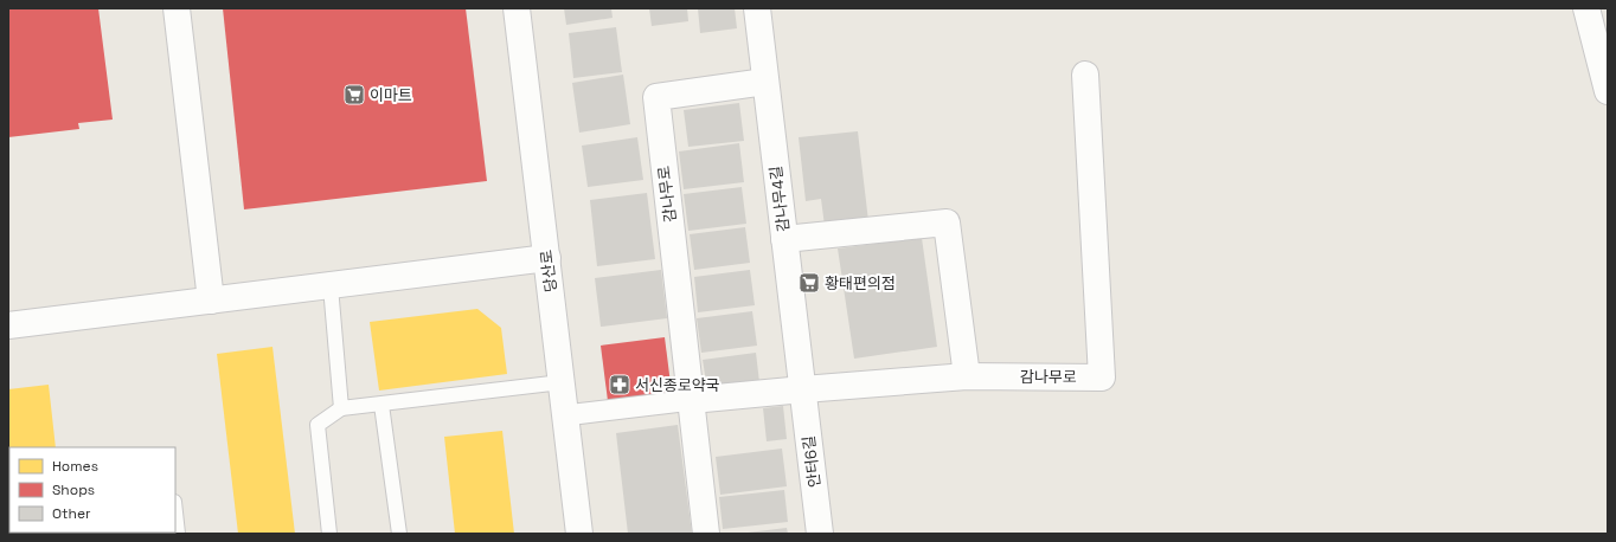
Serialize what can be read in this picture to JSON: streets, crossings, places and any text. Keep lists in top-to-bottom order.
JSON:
{
  "streets": {
    "street": [
      "감나무로",
      "감나무4길",
      "당산로",
      "안터6길"
    ]
  },
  "crossings": [
    ["감나무로", "감나무4길"],
    ["감나무로", "당산로"],
    ["감나무로", "안터6길"],
    ["감나무4길", "안터6길"]
  ],
  "places": {
    "supermarket": ["이마트", "황태편의점"],
    "pharmacy": ["서신종로약국"]
  },
  "legend": ["Homes", "Shops", "Other"]
}
